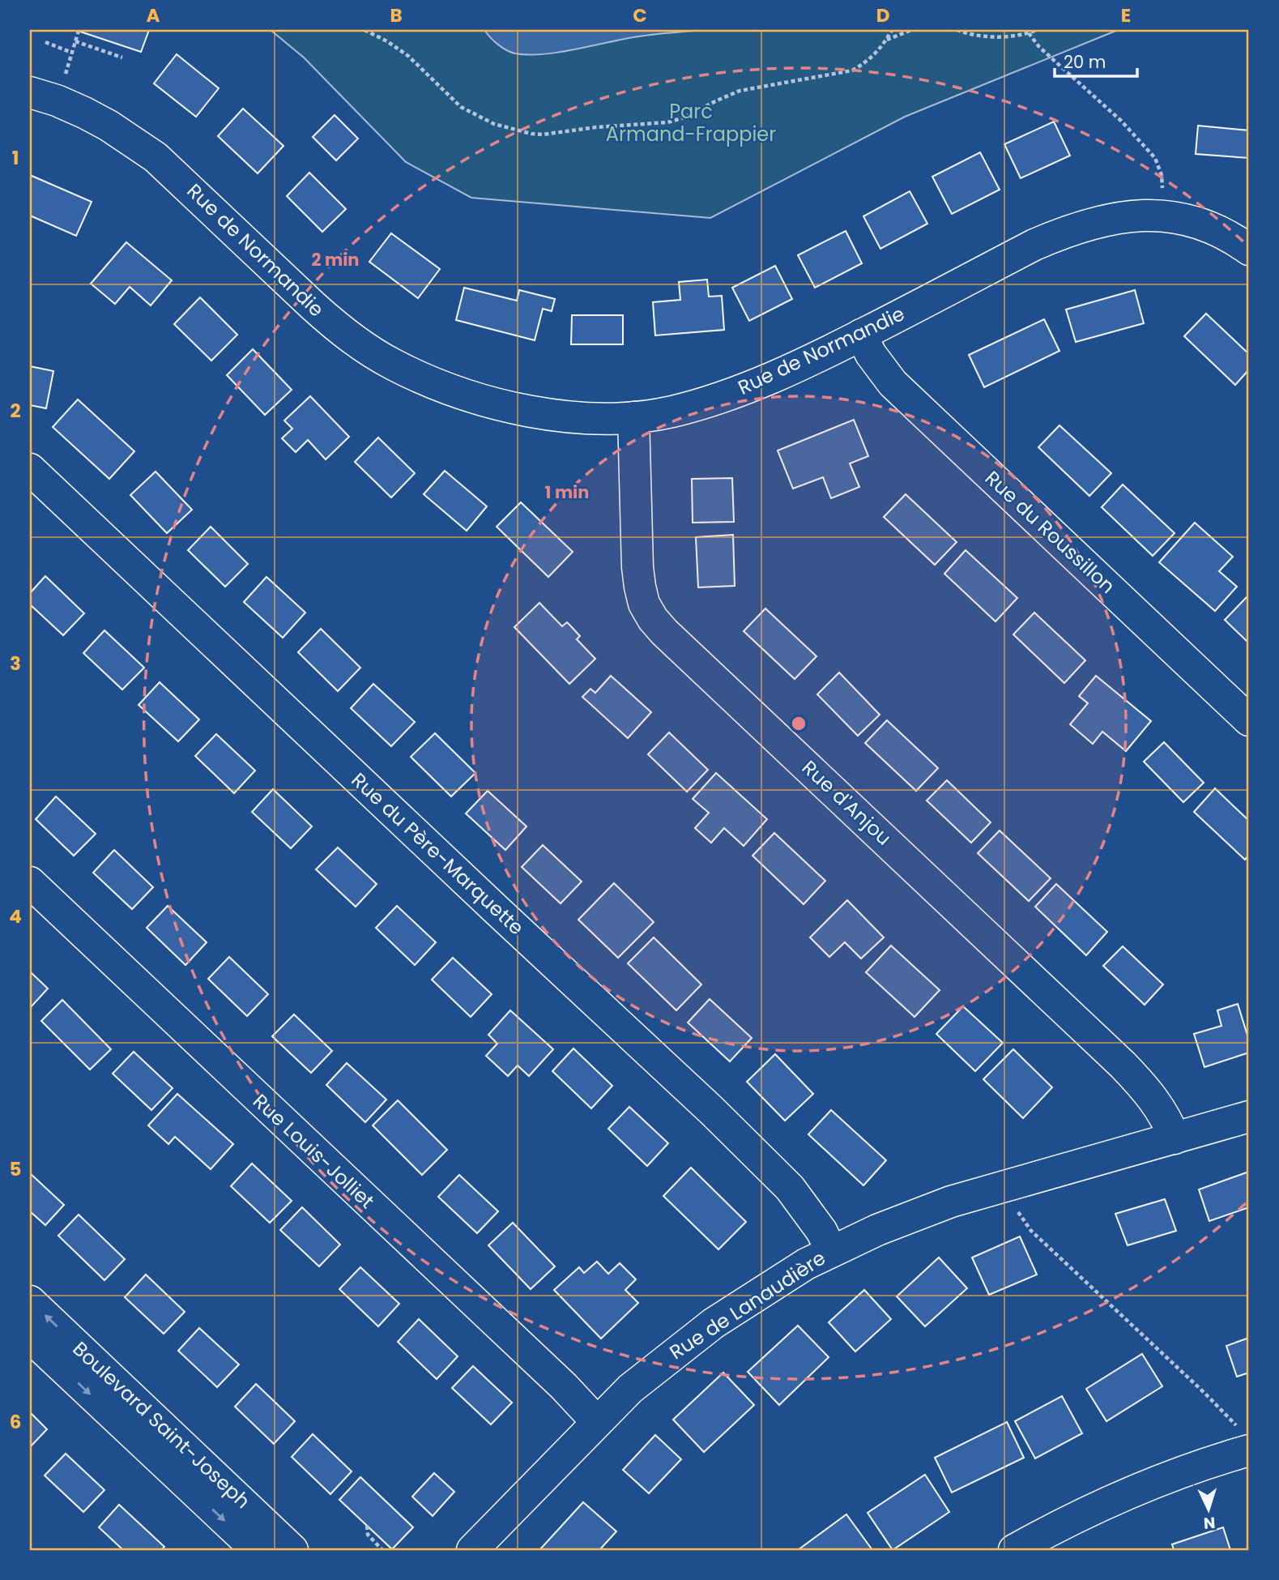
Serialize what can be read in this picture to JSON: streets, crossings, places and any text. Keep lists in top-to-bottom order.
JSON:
{
  "streets": {
    "street": [
      "Rue de Normandie",
      "Rue du Roussillon",
      "Rue d'Anjou",
      "Rue du Père-Marquette",
      "Rue Louis-Jolliet",
      "Rue de Lanaudière",
      "Boulevard Saint-Joseph"
    ]
  },
  "crossings": [
    ["Rue de Normandie", "Rue du Roussillon"],
    ["Rue de Normandie", "Rue d'Anjou"],
    ["Rue d'Anjou", "Rue de Lanaudière"],
    ["Rue du Père-Marquette", "Rue de Lanaudière"],
    ["Rue Louis-Jolliet", "Rue de Lanaudière"]
  ],
  "parks": ["Parc Armand-Frappier"],
  "scale_bar": "20 m",
  "north": "bottom",
  "grid": {
    "columns": [
      "A",
      "B",
      "C",
      "D",
      "E"
    ],
    "rows": [
      "1",
      "2",
      "3",
      "4",
      "5",
      "6"
    ]
  },
  "rings": ["2 min", "1 min"]
}
